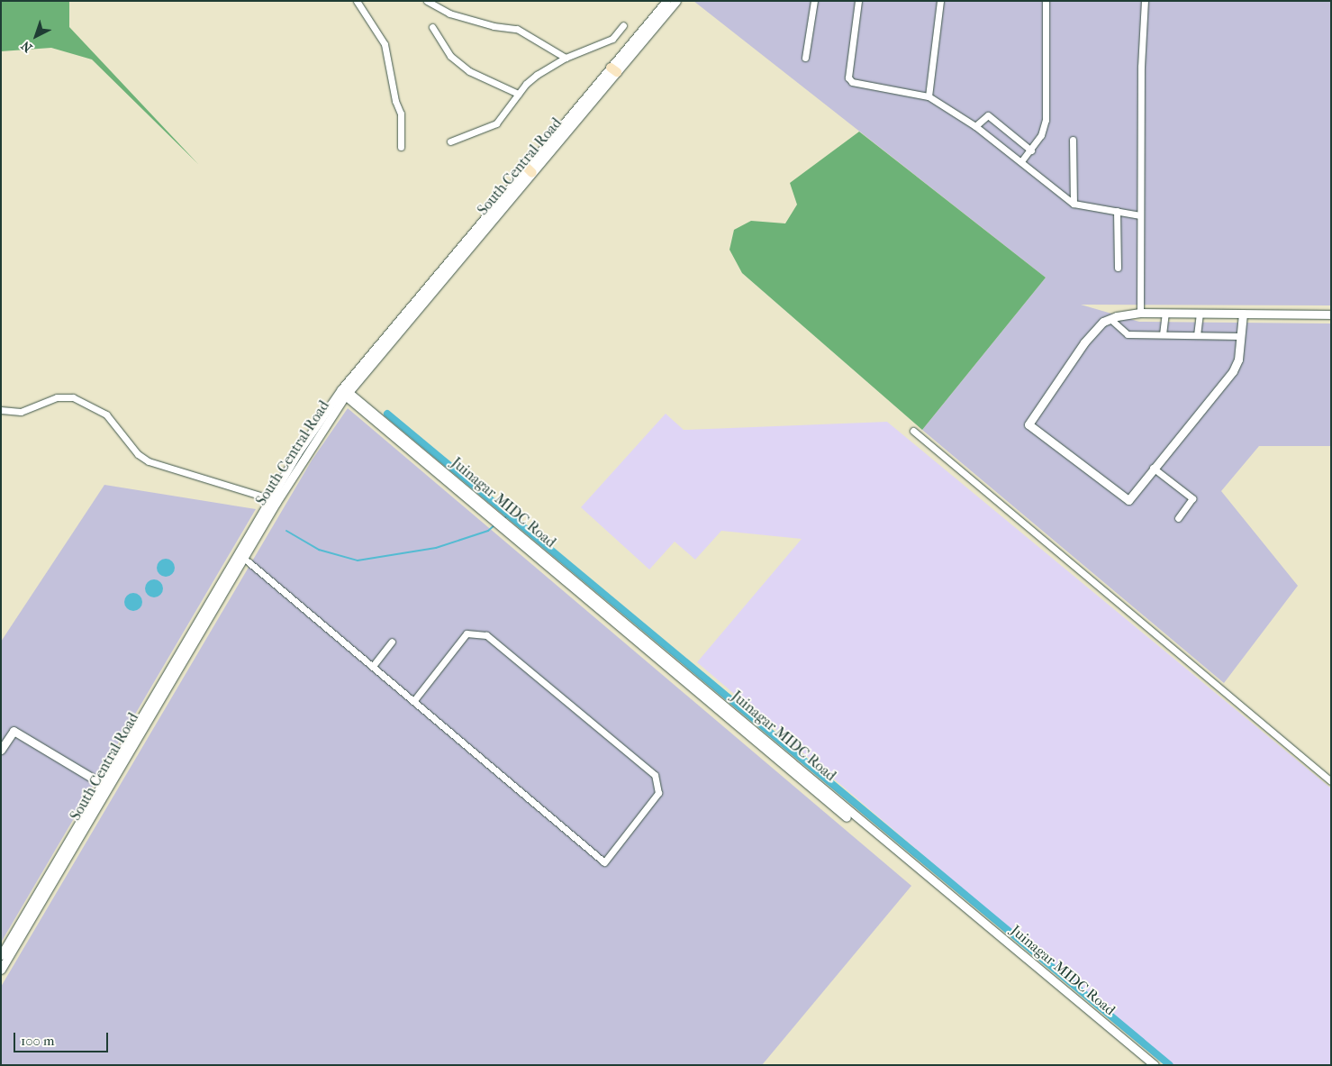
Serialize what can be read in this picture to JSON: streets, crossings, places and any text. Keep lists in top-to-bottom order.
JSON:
{
  "streets": {
    "street": ["South Central Road", "Juinagar MIDC Road"]
  },
  "crossings": [
    ["South Central Road", "Juinagar MIDC Road"]
  ],
  "scale_bar": "100 m",
  "north": "bottom left"
}
